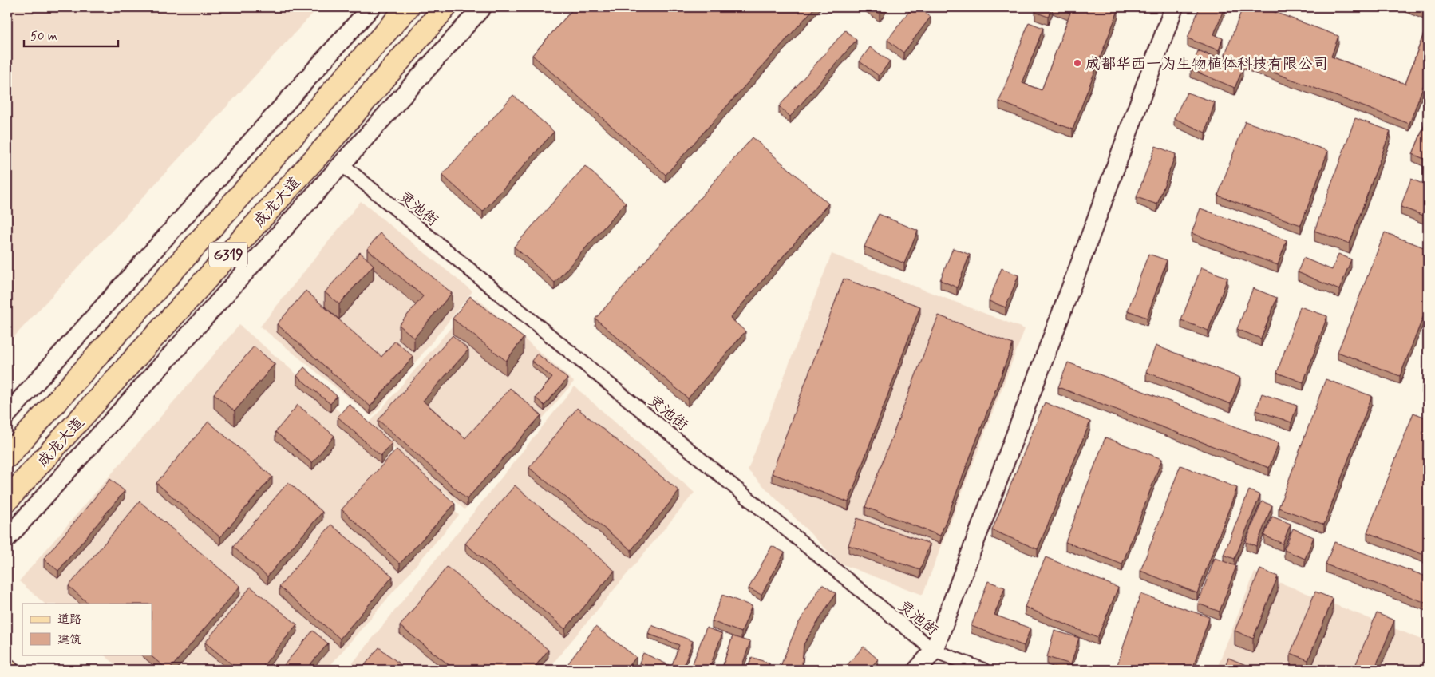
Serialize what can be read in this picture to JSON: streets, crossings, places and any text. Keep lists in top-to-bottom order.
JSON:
{
  "streets": {
    "highway": ["成龙大道", "G319"],
    "street": ["灵池街"]
  },
  "places": ["成都华西一为生物植体科技有限公司"],
  "legend": ["道路", "建筑"],
  "scale_bar": "50 m"
}
